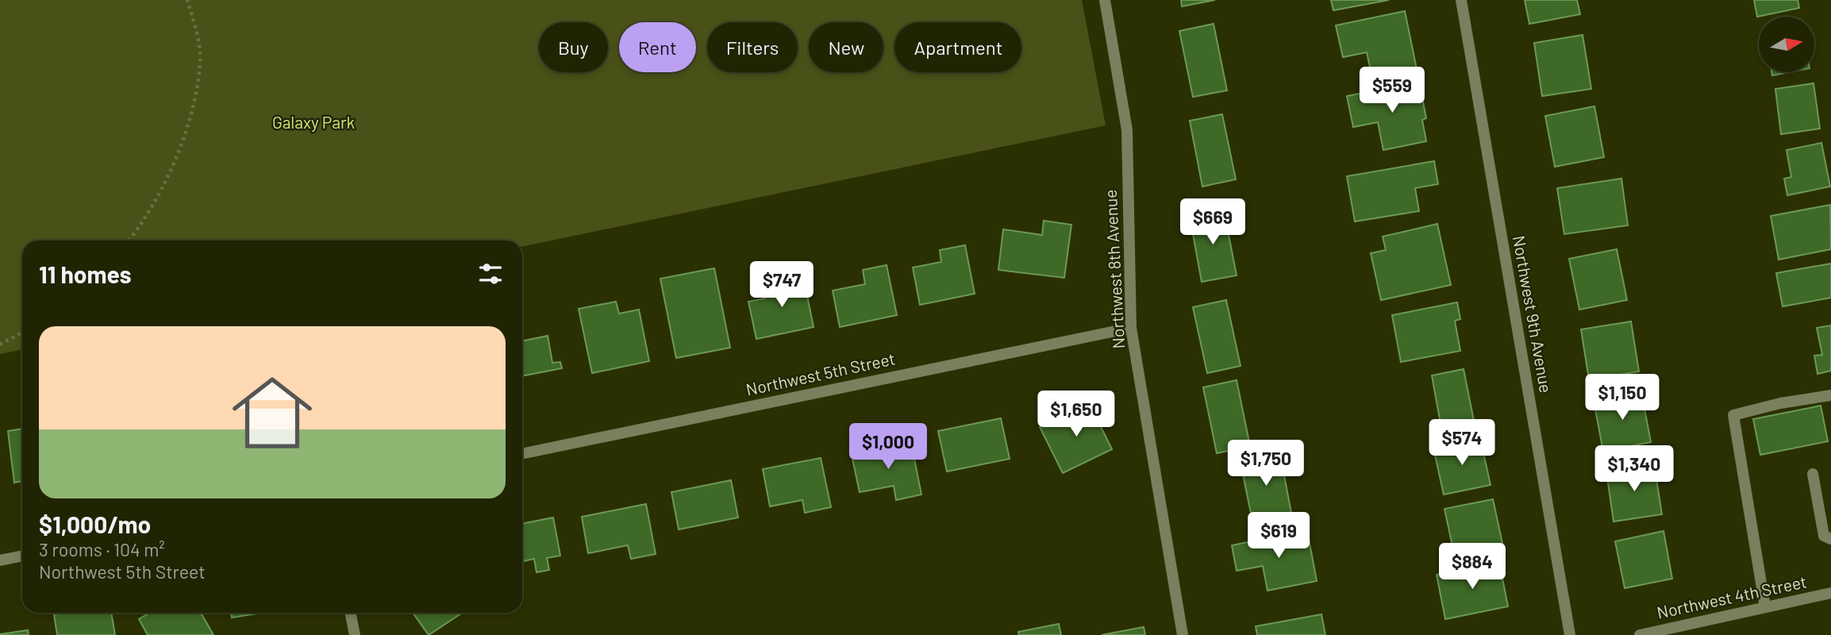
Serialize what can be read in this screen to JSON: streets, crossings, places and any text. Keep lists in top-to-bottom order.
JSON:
{
  "streets": {
    "street": [
      "Northwest 8th Avenue",
      "Northwest 9th Avenue",
      "Northwest 5th Street",
      "Northwest 4th Street"
    ]
  },
  "crossings": [
    ["Northwest 8th Avenue", "Northwest 5th Street"]
  ],
  "parks": ["Galaxy Park"],
  "north": "right",
  "page": {
    "chip": [
      "Buy",
      "Rent",
      "Filters",
      "New",
      "Apartment"
    ],
    "price": [
      "$559",
      "$669",
      "$747",
      "$1,150",
      "$1,650",
      "$574",
      "$1,000",
      "$1,750",
      "$1,340",
      "$619",
      "$884"
    ],
    "heading": "11 homes",
    "list": [
      {
        "name": "$1,000/mo",
        "note": "3 rooms · 104 m² · Northwest 5th Street"
      }
    ]
  }
}
